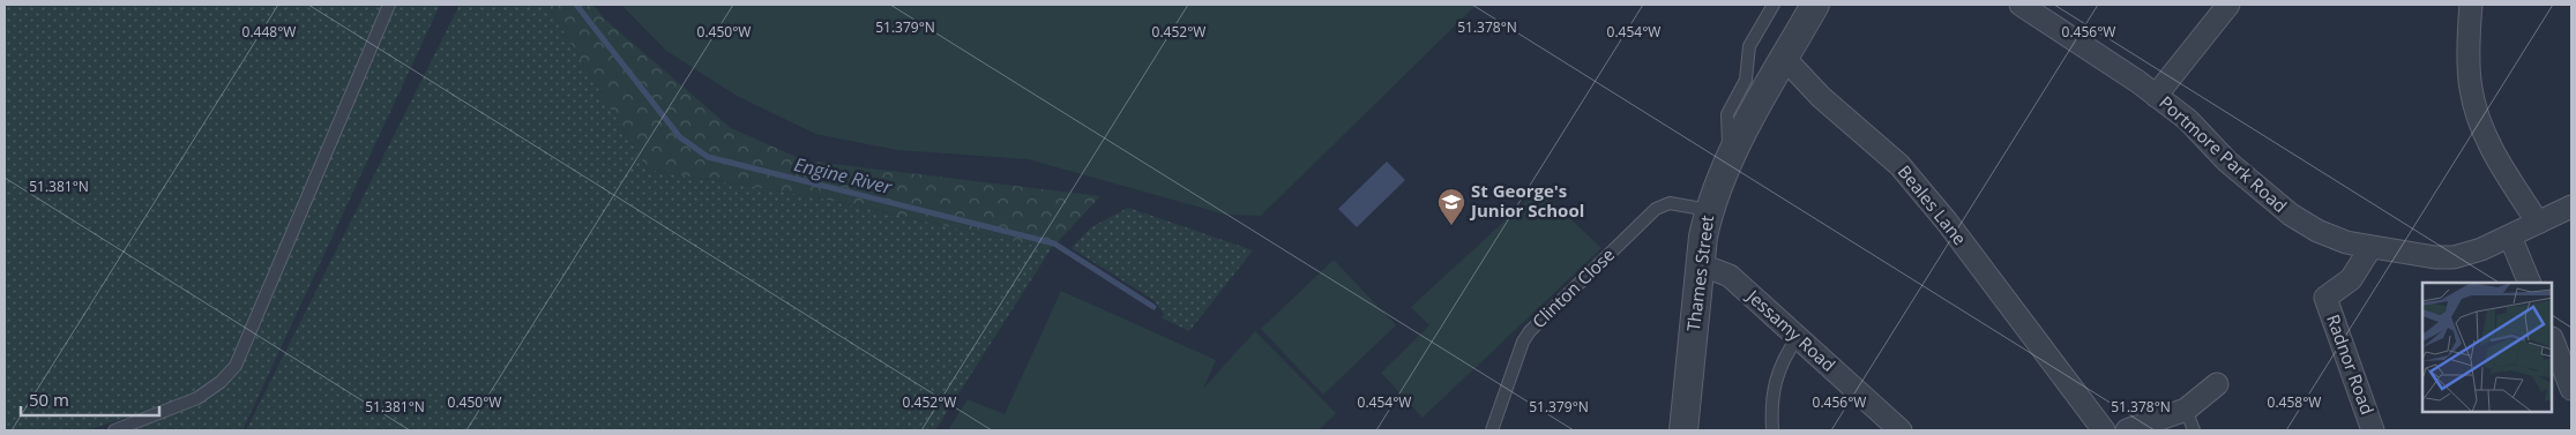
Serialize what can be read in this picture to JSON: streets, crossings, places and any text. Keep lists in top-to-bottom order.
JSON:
{
  "streets": {
    "street": [
      "Portmore Park Road",
      "Beales Lane",
      "Thames Street",
      "Jessamy Road",
      "Radnor Road"
    ],
    "lane": ["Clinton Close"]
  },
  "crossings": [
    ["Portmore Park Road", "Radnor Road"],
    ["Beales Lane", "Thames Street"],
    ["Thames Street", "Clinton Close"],
    ["Thames Street", "Jessamy Road"]
  ],
  "water": ["Engine River"],
  "places": {
    "school or university": ["St George's Junior School"]
  },
  "scale_bar": "50 m",
  "coordinates": [
    "51.379°N",
    "51.378°N",
    "0.448°W",
    "0.450°W",
    "0.452°W",
    "0.454°W",
    "0.456°W",
    "51.381°N",
    "0.458°W"
  ]
}
